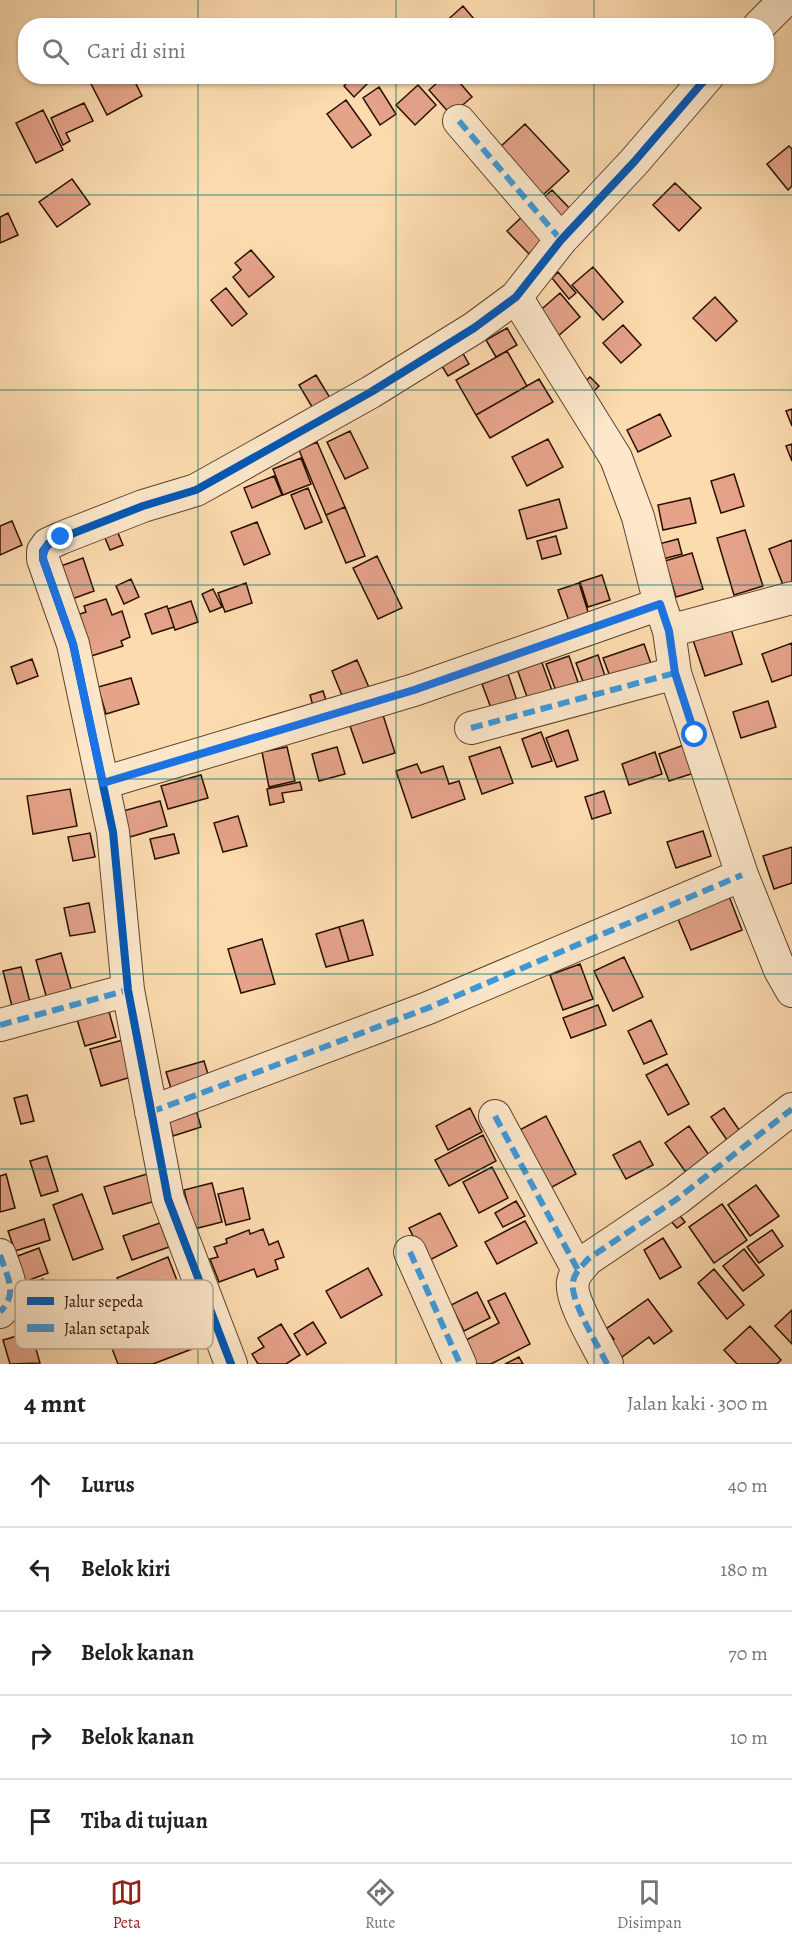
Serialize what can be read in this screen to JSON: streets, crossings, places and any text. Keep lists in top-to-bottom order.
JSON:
{
  "legend": ["Jalur sepeda", "Jalan setapak"],
  "page": {
    "search": "Cari di sini",
    "heading": ["4 mnt", "Jalan kaki · 300 m"],
    "list": [
      ["Lurus", "40 m"],
      ["Belok kiri", "180 m"],
      ["Belok kanan", "70 m"],
      ["Belok kanan", "10 m"],
      "Tiba di tujuan"
    ],
    "nav": ["Peta", "Rute", "Disimpan"]
  }
}
